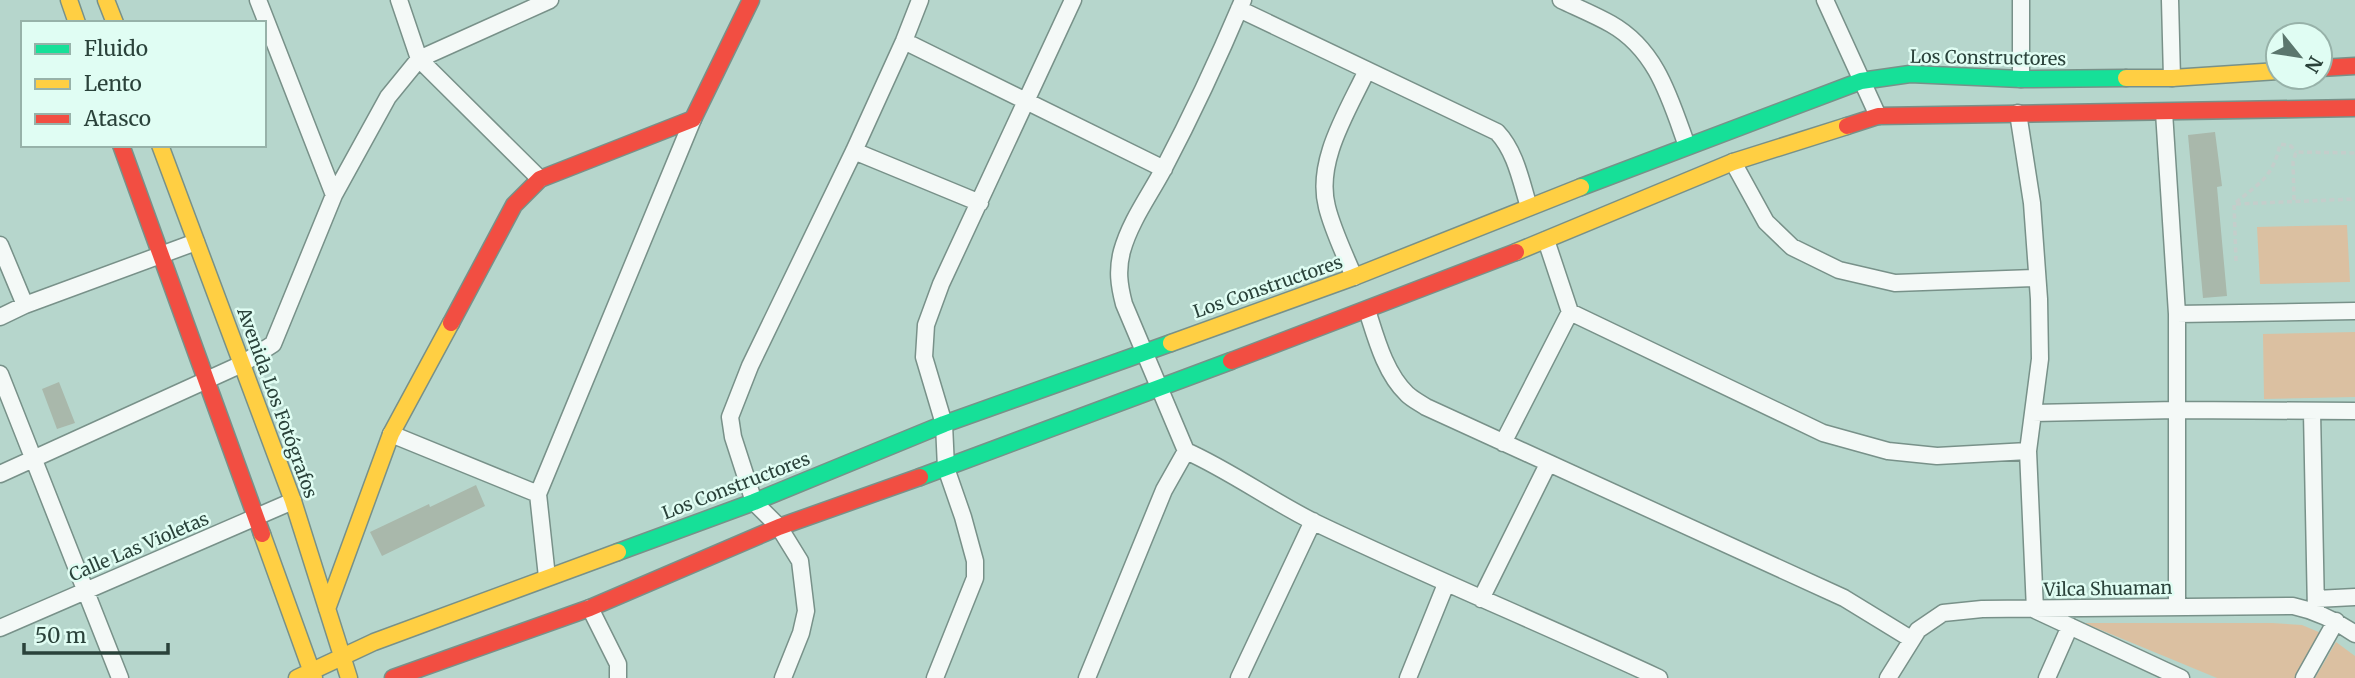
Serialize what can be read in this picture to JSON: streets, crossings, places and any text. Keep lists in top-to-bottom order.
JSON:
{
  "streets": {
    "main road": ["Los Constructores", "Avenida Los Fotógrafos"],
    "street": ["Calle Las Violetas", "Vilca Shuaman"]
  },
  "crossings": [
    ["Los Constructores", "Avenida Los Fotógrafos"],
    ["Avenida Los Fotógrafos", "Calle Las Violetas"]
  ],
  "legend": ["Fluido", "Lento", "Atasco"],
  "scale_bar": "50 m",
  "north": "bottom right"
}
